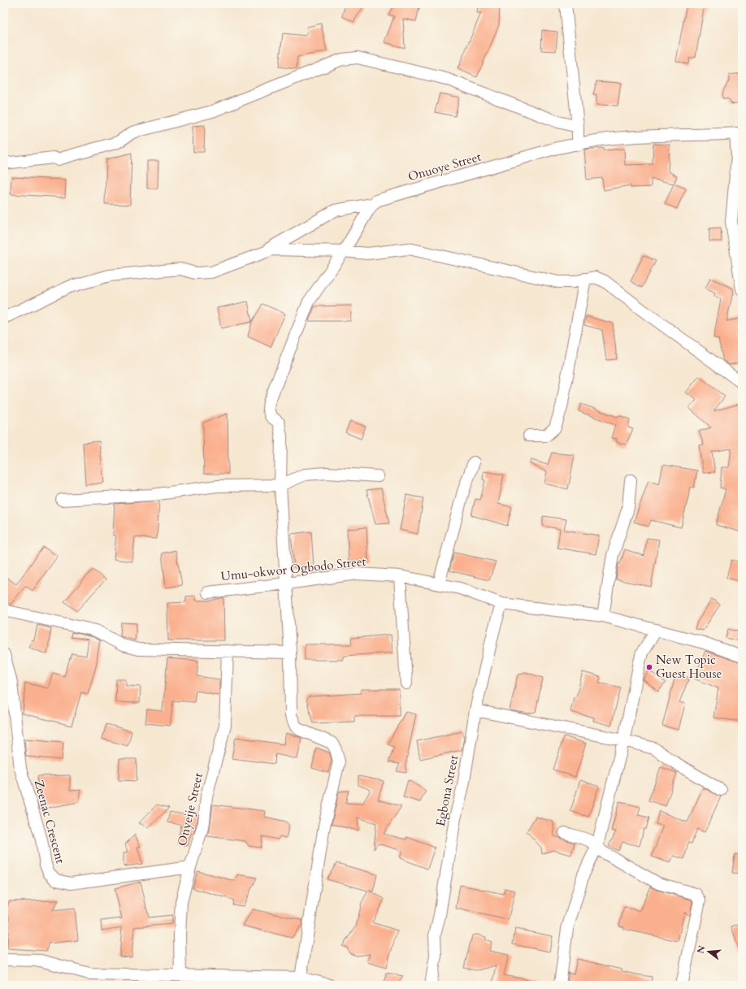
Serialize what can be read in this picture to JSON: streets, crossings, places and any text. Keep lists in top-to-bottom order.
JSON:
{
  "streets": {
    "street": [
      "Onuoye Street",
      "Umu-okwor Ogbodo Street",
      "Egbona Street",
      "Onyeije Street",
      "Zeenac Crescent"
    ]
  },
  "crossings": [
    ["Umu-okwor Ogbodo Street", "Egbona Street"],
    ["Onyeije Street", "Zeenac Crescent"]
  ],
  "places": ["New Topic Guest House"],
  "north": "left"
}
